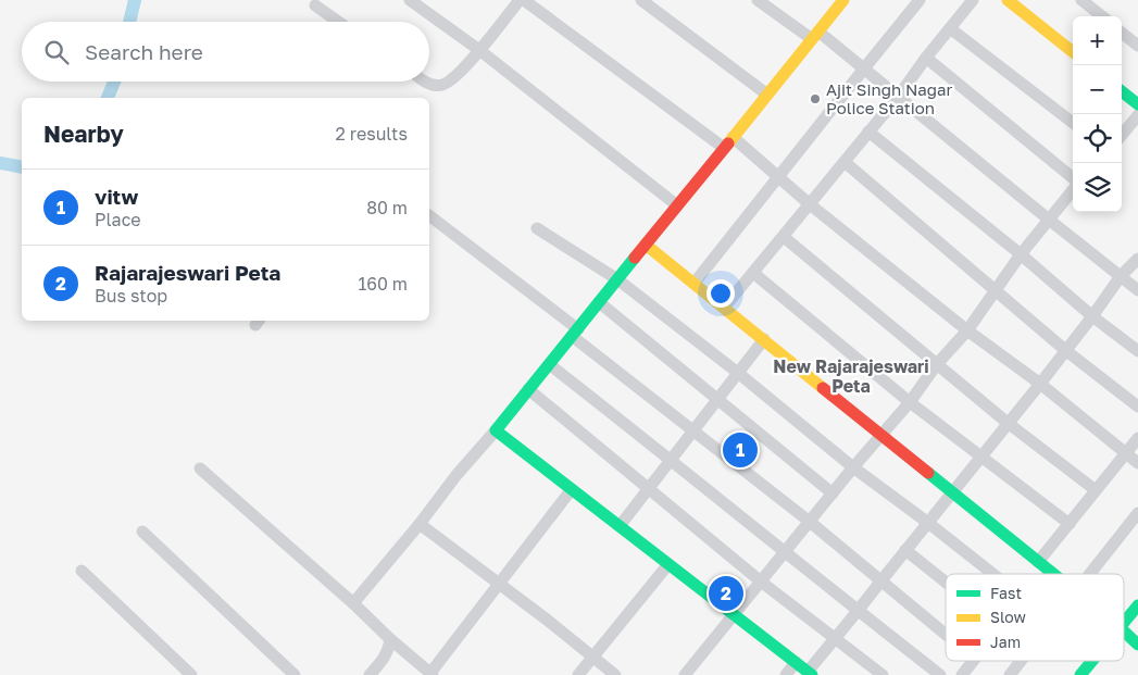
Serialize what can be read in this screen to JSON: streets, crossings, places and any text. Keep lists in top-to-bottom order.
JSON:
{
  "districts": ["New Rajarajeswari Peta"],
  "places": ["Ajit Singh Nagar Police Station"],
  "legend": ["Fast", "Slow", "Jam"],
  "page": {
    "map_buttons": ["+", "−"],
    "search": "Search here",
    "heading": ["Nearby", "2 results"],
    "list": [
      {
        "mark": "1",
        "name": "vitw",
        "note": "Place",
        "value": "80 m"
      },
      {
        "mark": "2",
        "name": "Rajarajeswari Peta",
        "note": "Bus stop",
        "value": "160 m"
      }
    ],
    "pins": ["1", "2"]
  }
}
